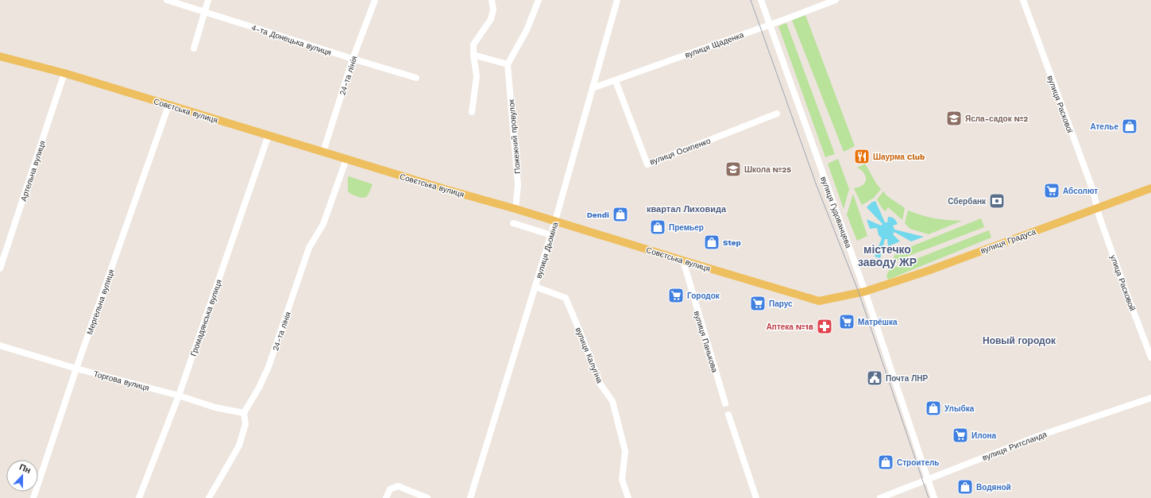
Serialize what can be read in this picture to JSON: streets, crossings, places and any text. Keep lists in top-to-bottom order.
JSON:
{
  "streets": {
    "main road": ["Совєтська вулиця", "вулиця Градуса"],
    "street": [
      "4-та Донецька вулиця",
      "вулиця Щаденка",
      "24-та лінія",
      "вулиця Раскової",
      "Пожежний провулок",
      "вулиця Осипенко",
      "Артельна вулиця",
      "вулиця Гудованцева",
      "вулиця Дьоміна",
      "улица Расковой",
      "Мергельна вулиця",
      "Громадянська вулиця",
      "вулиця Панькова",
      "вулиця Калугіна",
      "Торгова вулиця",
      "вулиця Ритсланда"
    ]
  },
  "crossings": [
    ["4-та Донецька вулиця", "24-та лінія"],
    ["вулиця Щаденка", "вулиця Осипенко"],
    ["вулиця Щаденка", "вулиця Гудованцева"],
    ["вулиця Щаденка", "вулиця Дьоміна"],
    ["24-та лінія", "Совєтська вулиця"],
    ["24-та лінія", "Торгова вулиця"],
    ["вулиця Раскової", "вулиця Градуса"],
    ["вулиця Раскової", "улица Расковой"],
    ["Совєтська вулиця", "Пожежний провулок"],
    ["Совєтська вулиця", "Артельна вулиця"],
    ["Совєтська вулиця", "вулиця Гудованцева"],
    ["Совєтська вулиця", "вулиця Градуса"],
    ["Совєтська вулиця", "вулиця Дьоміна"],
    ["Совєтська вулиця", "Мергельна вулиця"],
    ["Совєтська вулиця", "Громадянська вулиця"],
    ["Совєтська вулиця", "вулиця Панькова"],
    ["вулиця Гудованцева", "вулиця Градуса"],
    ["вулиця Гудованцева", "вулиця Ритсланда"],
    ["вулиця Градуса", "улица Расковой"],
    ["вулиця Дьоміна", "вулиця Калугіна"],
    ["Мергельна вулиця", "Торгова вулиця"],
    ["Громадянська вулиця", "Торгова вулиця"]
  ],
  "districts": ["квартал Лиховида", "містечко заводу ЖР", "Новый городок"],
  "places": {
    "school or university": ["Ясла-садок №2", "Школа №25"],
    "shop": [
      "Ателье",
      "Dendi",
      "Премьер",
      "Step",
      "Улыбка",
      "Строитель",
      "Водяной"
    ],
    "restaurant": ["Шаурма Club"],
    "supermarket": [
      "Абсолют",
      "Городок",
      "Парус",
      "Матрёшка",
      "Илона"
    ],
    "bank": ["Сбербанк"],
    "pharmacy": ["Аптека №18"],
    "public building": ["Почта ЛНР"]
  },
  "north": "top"
}
